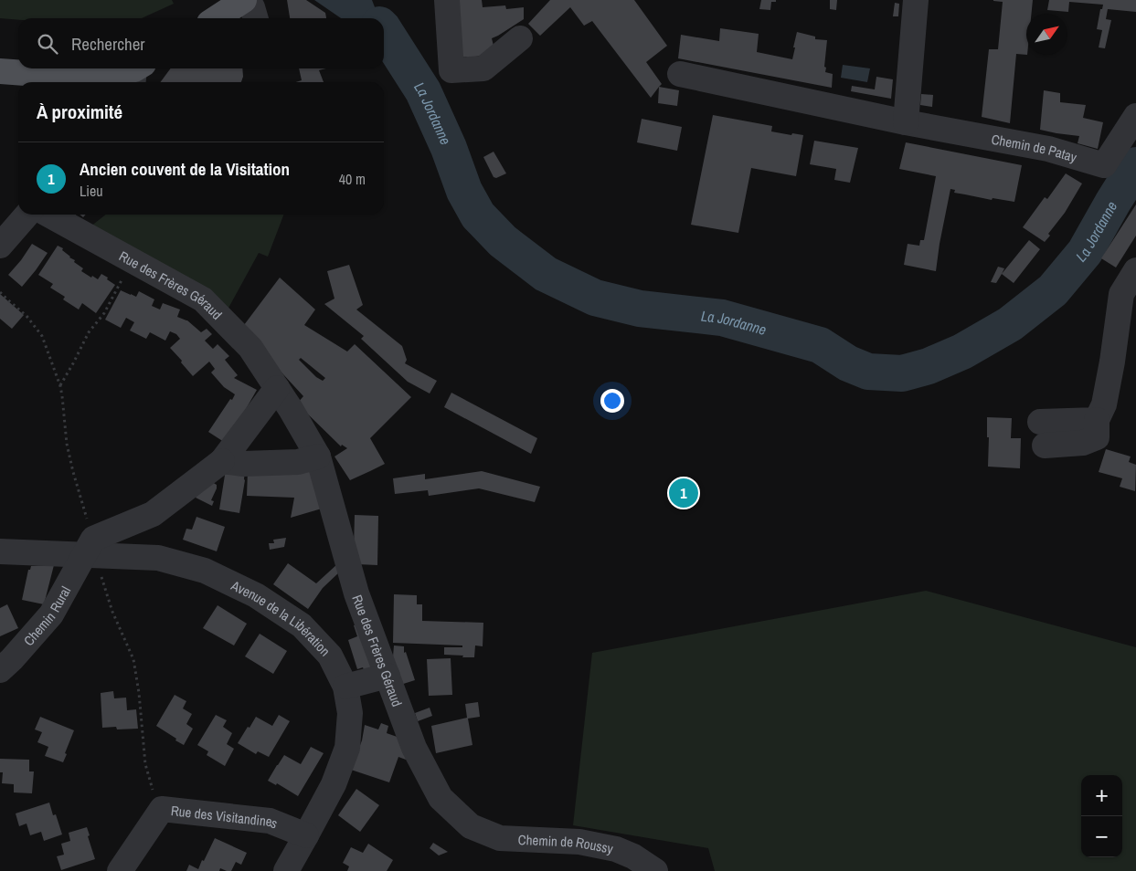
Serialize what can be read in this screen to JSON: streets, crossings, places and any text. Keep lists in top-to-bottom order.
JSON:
{
  "streets": {
    "street": [
      "Chemin de Patay",
      "Rue des Frères Géraud",
      "Chemin Rural",
      "Avenue de la Libération",
      "Rue des Visitandines",
      "Chemin de Roussy"
    ]
  },
  "crossings": [
    ["Rue des Frères Géraud", "Avenue de la Libération"],
    ["Rue des Frères Géraud", "Chemin de Roussy"],
    ["Chemin Rural", "Avenue de la Libération"],
    ["Avenue de la Libération", "Rue des Visitandines"]
  ],
  "water": ["La Jordanne"],
  "north": "top right",
  "page": {
    "search": "Rechercher",
    "heading": "À proximité",
    "list": [
      {
        "mark": "1",
        "name": "Ancien couvent de la Visitation",
        "note": "Lieu",
        "value": "40 m"
      }
    ],
    "pins": "1",
    "map_buttons": ["+", "−"]
  }
}
